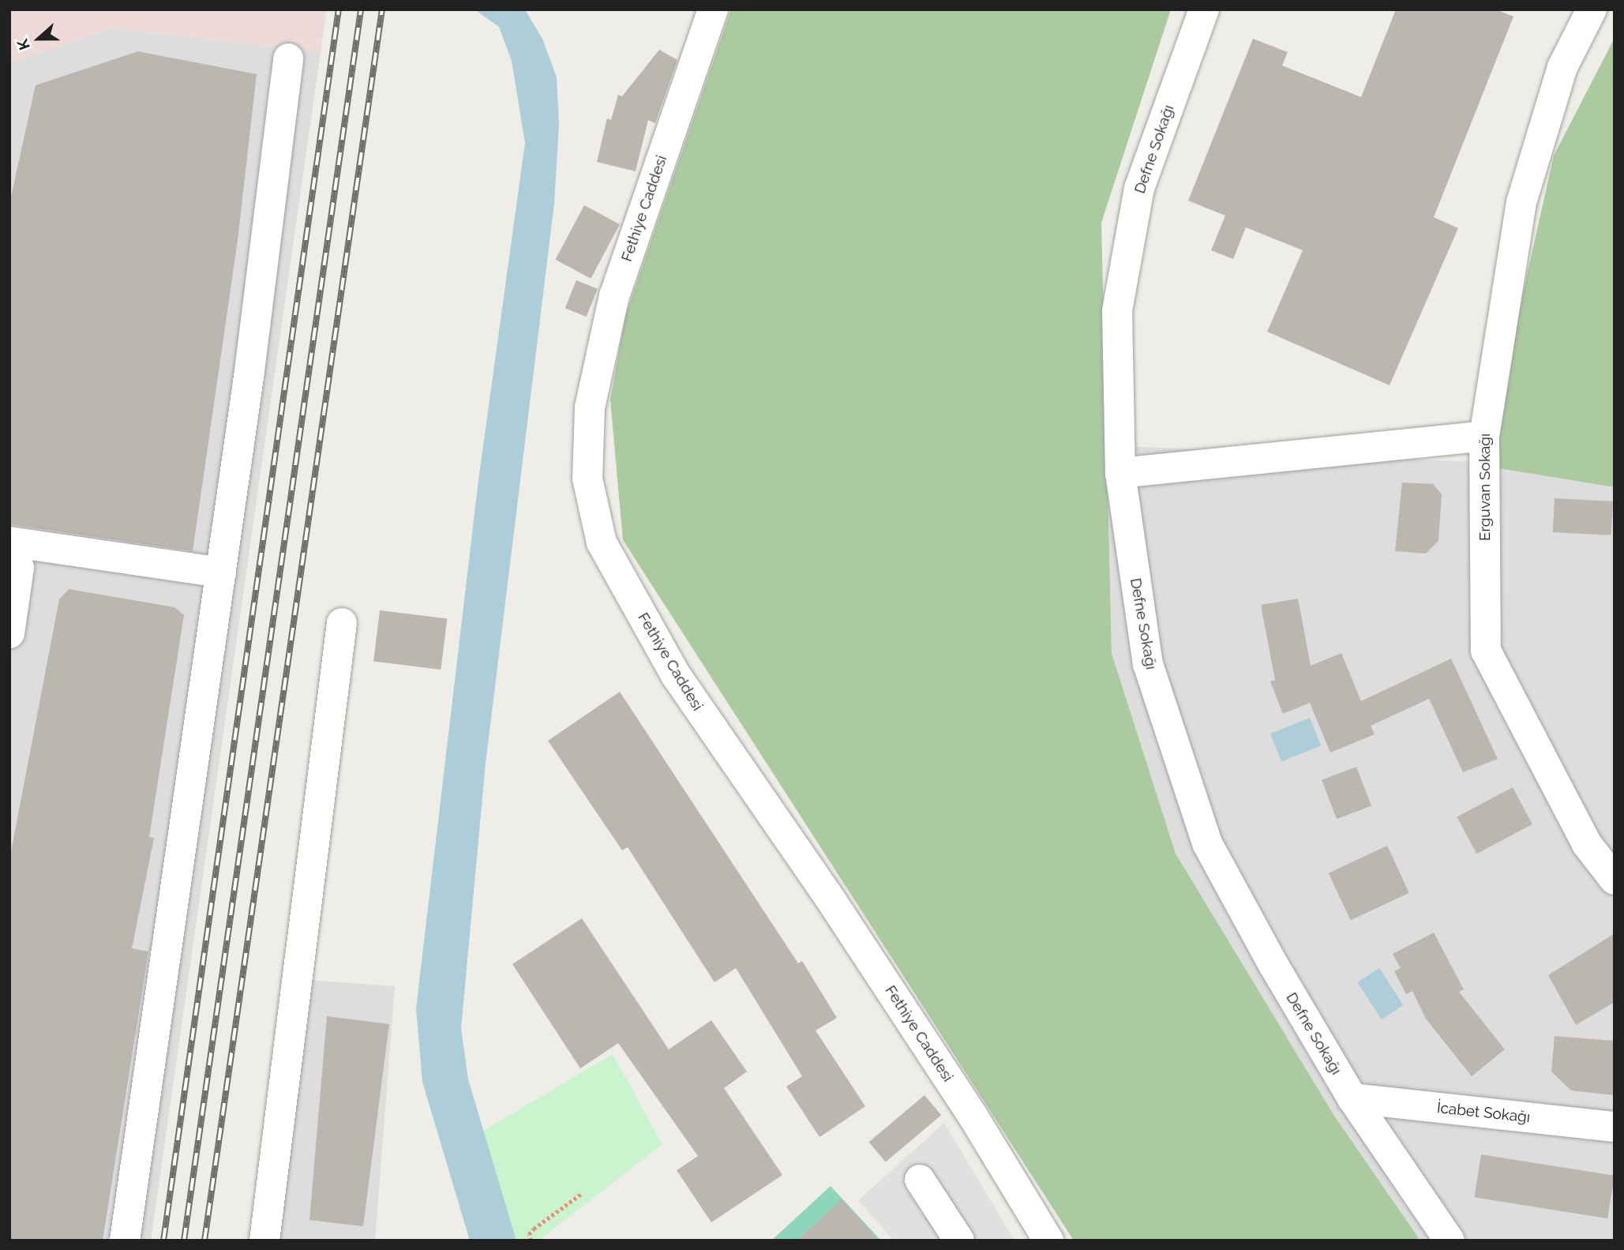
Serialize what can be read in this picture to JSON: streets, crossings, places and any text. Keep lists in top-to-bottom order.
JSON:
{
  "streets": {
    "street": [
      "Defne Sokağı",
      "Fethiye Caddesi",
      "Erguvan Sokağı",
      "İcabet Sokağı"
    ]
  },
  "crossings": [
    ["Defne Sokağı", "İcabet Sokağı"]
  ],
  "north": "left"
}
